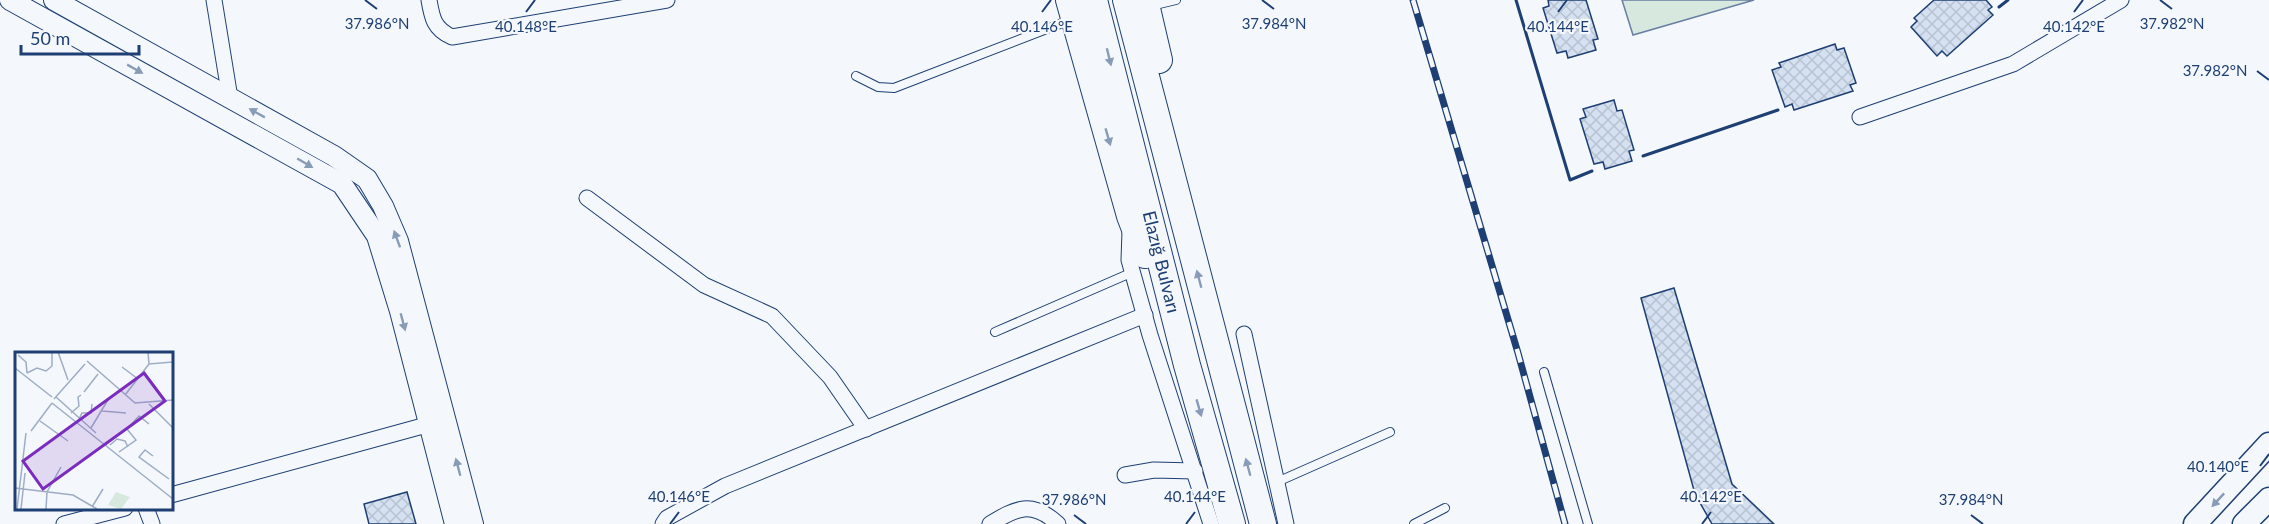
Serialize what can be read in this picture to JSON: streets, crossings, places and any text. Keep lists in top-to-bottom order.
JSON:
{
  "streets": {
    "highway": ["Elazığ Bulvarı"]
  },
  "scale_bar": "50 m",
  "coordinates": [
    "37.982°N",
    "37.986°N",
    "37.984°N",
    "40.148°E",
    "40.146°E",
    "40.144°E",
    "40.142°E",
    "40.140°E"
  ]
}
